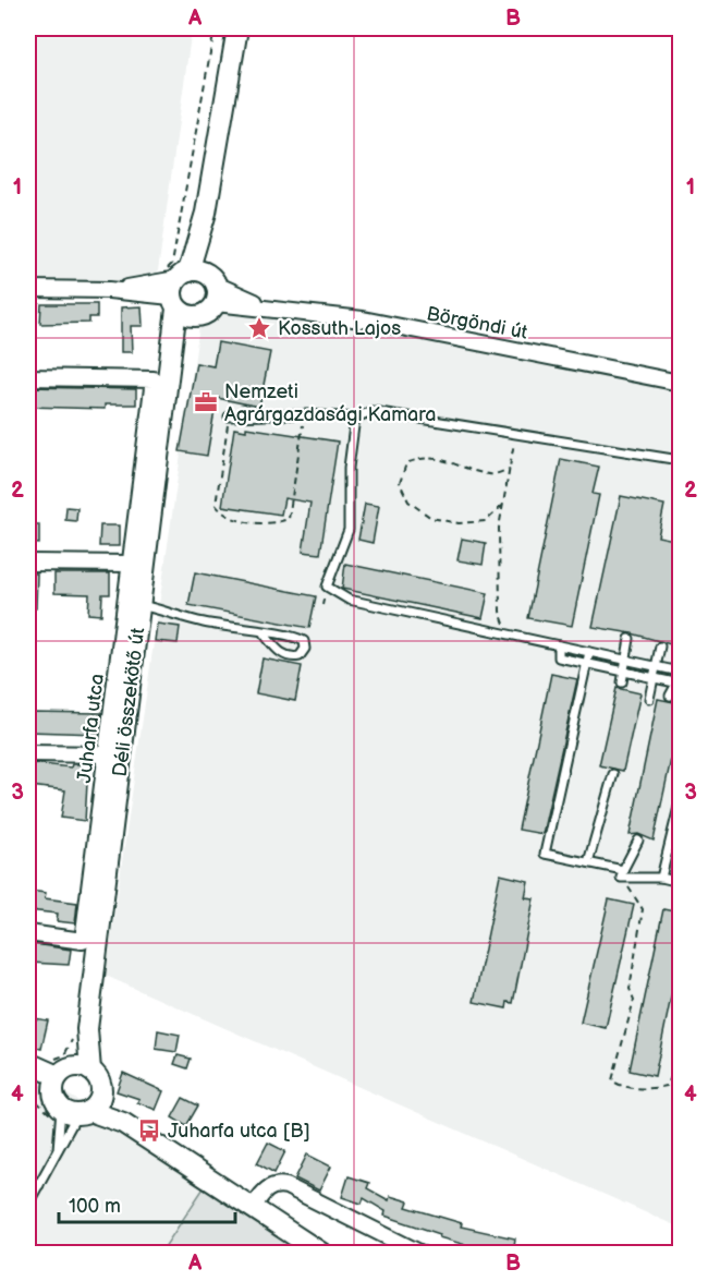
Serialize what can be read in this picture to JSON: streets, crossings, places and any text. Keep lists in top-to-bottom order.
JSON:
{
  "streets": {
    "main road": ["Déli összekötő út"],
    "street": ["Börgöndi út", "Juharfa utca"]
  },
  "crossings": [
    ["Börgöndi út", "Déli összekötő út"],
    ["Déli összekötő út", "Juharfa utca"]
  ],
  "places": {
    "place": ["Kossuth Lajos"],
    "office": ["Nemzeti Agrárgazdasági Kamara"],
    "bus stop": ["Juharfa utca [B]"]
  },
  "scale_bar": "100 m",
  "grid": {
    "columns": ["A", "B"],
    "rows": [
      "1",
      "2",
      "3",
      "4"
    ]
  }
}
